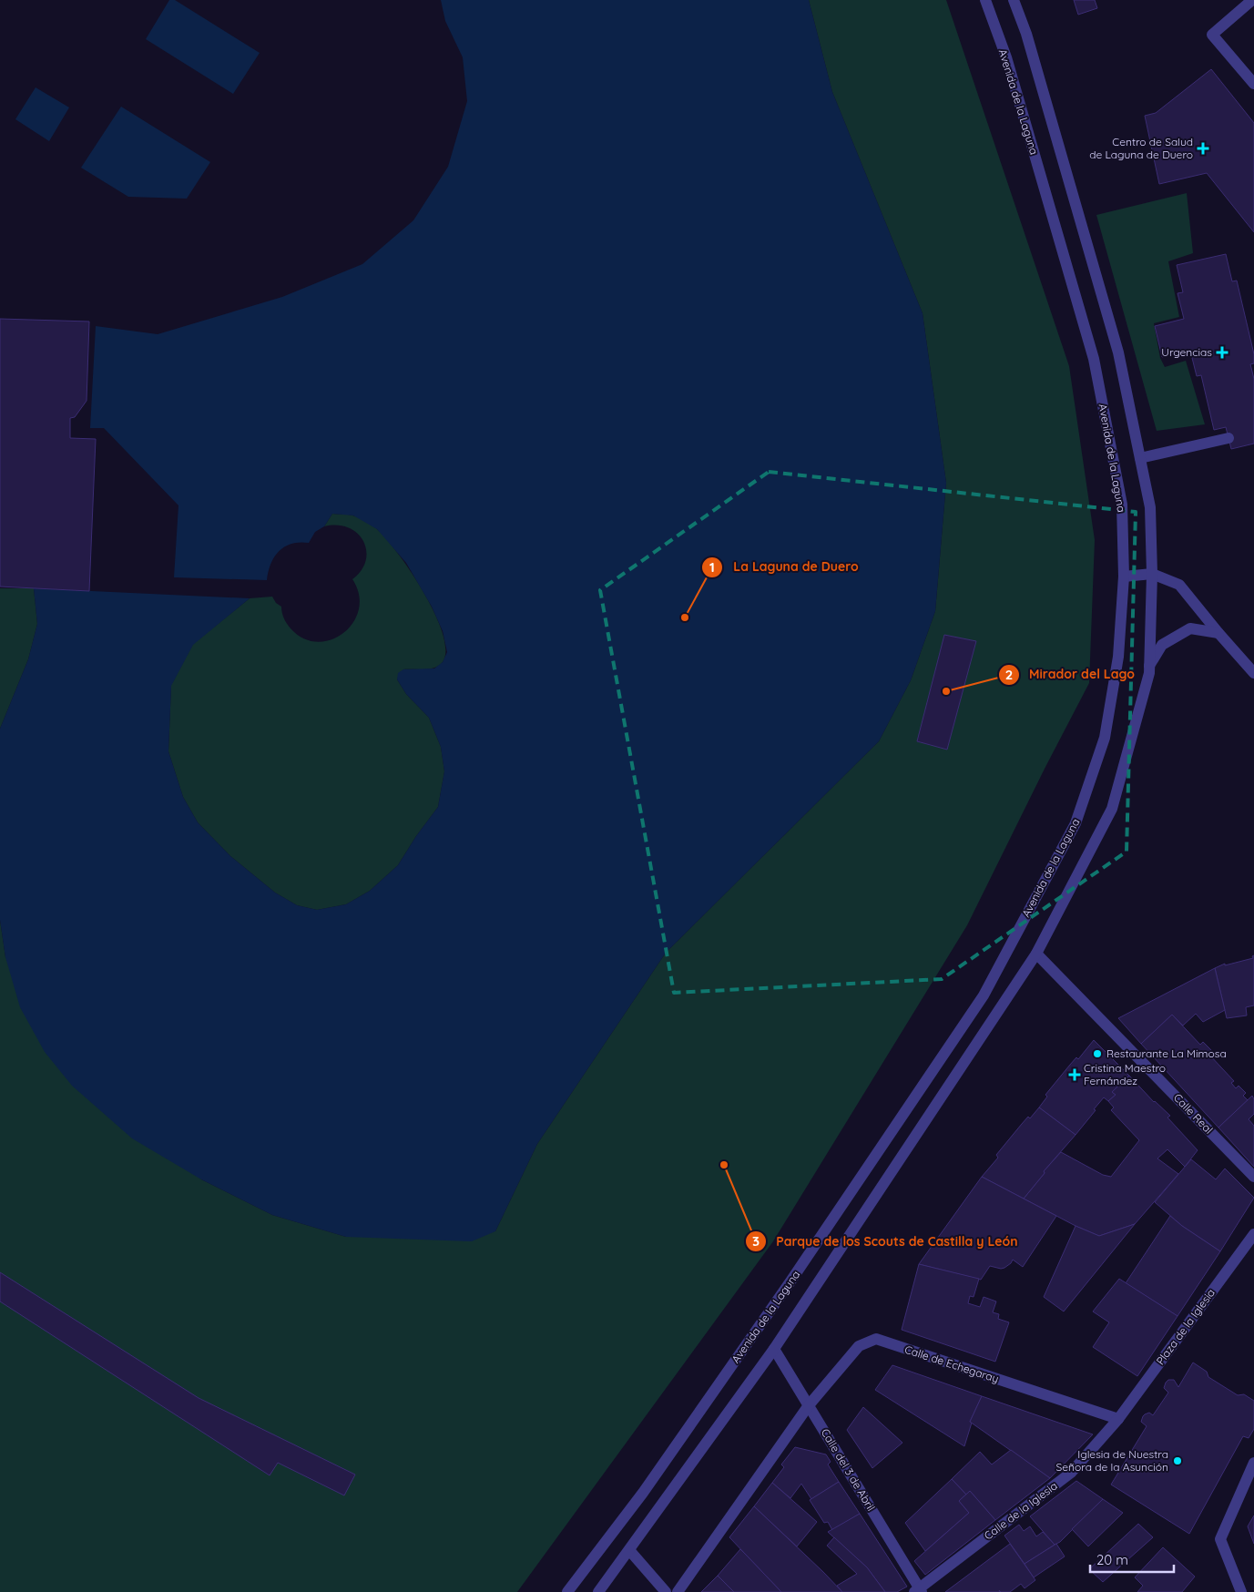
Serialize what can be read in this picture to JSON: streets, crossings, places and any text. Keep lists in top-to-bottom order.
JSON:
{
  "streets": {
    "street": [
      "Avenida de la Laguna",
      "Calle Real",
      "Plaza de la Iglesia",
      "Calle de Echegaray",
      "Calle del 3 de Abril",
      "Calle de la Iglesia"
    ]
  },
  "crossings": [
    ["Avenida de la Laguna", "Calle Real"],
    ["Avenida de la Laguna", "Calle del 3 de Abril"],
    ["Plaza de la Iglesia", "Calle de Echegaray"],
    ["Plaza de la Iglesia", "Calle de la Iglesia"],
    ["Calle de Echegaray", "Calle del 3 de Abril"],
    ["Calle de Echegaray", "Calle de la Iglesia"],
    ["Calle del 3 de Abril", "Calle de la Iglesia"]
  ],
  "places": {
    "health": ["Centro de Salud de Laguna de Duero", "Urgencias", "Cristina Maestro Fernández"],
    "other": [
      "La Laguna de Duero",
      "Mirador del Lago",
      "Restaurante La Mimosa",
      "Parque de los Scouts de Castilla y León",
      "Iglesia de Nuestra Señora de la Asunción"
    ]
  },
  "scale_bar": "20 m"
}
